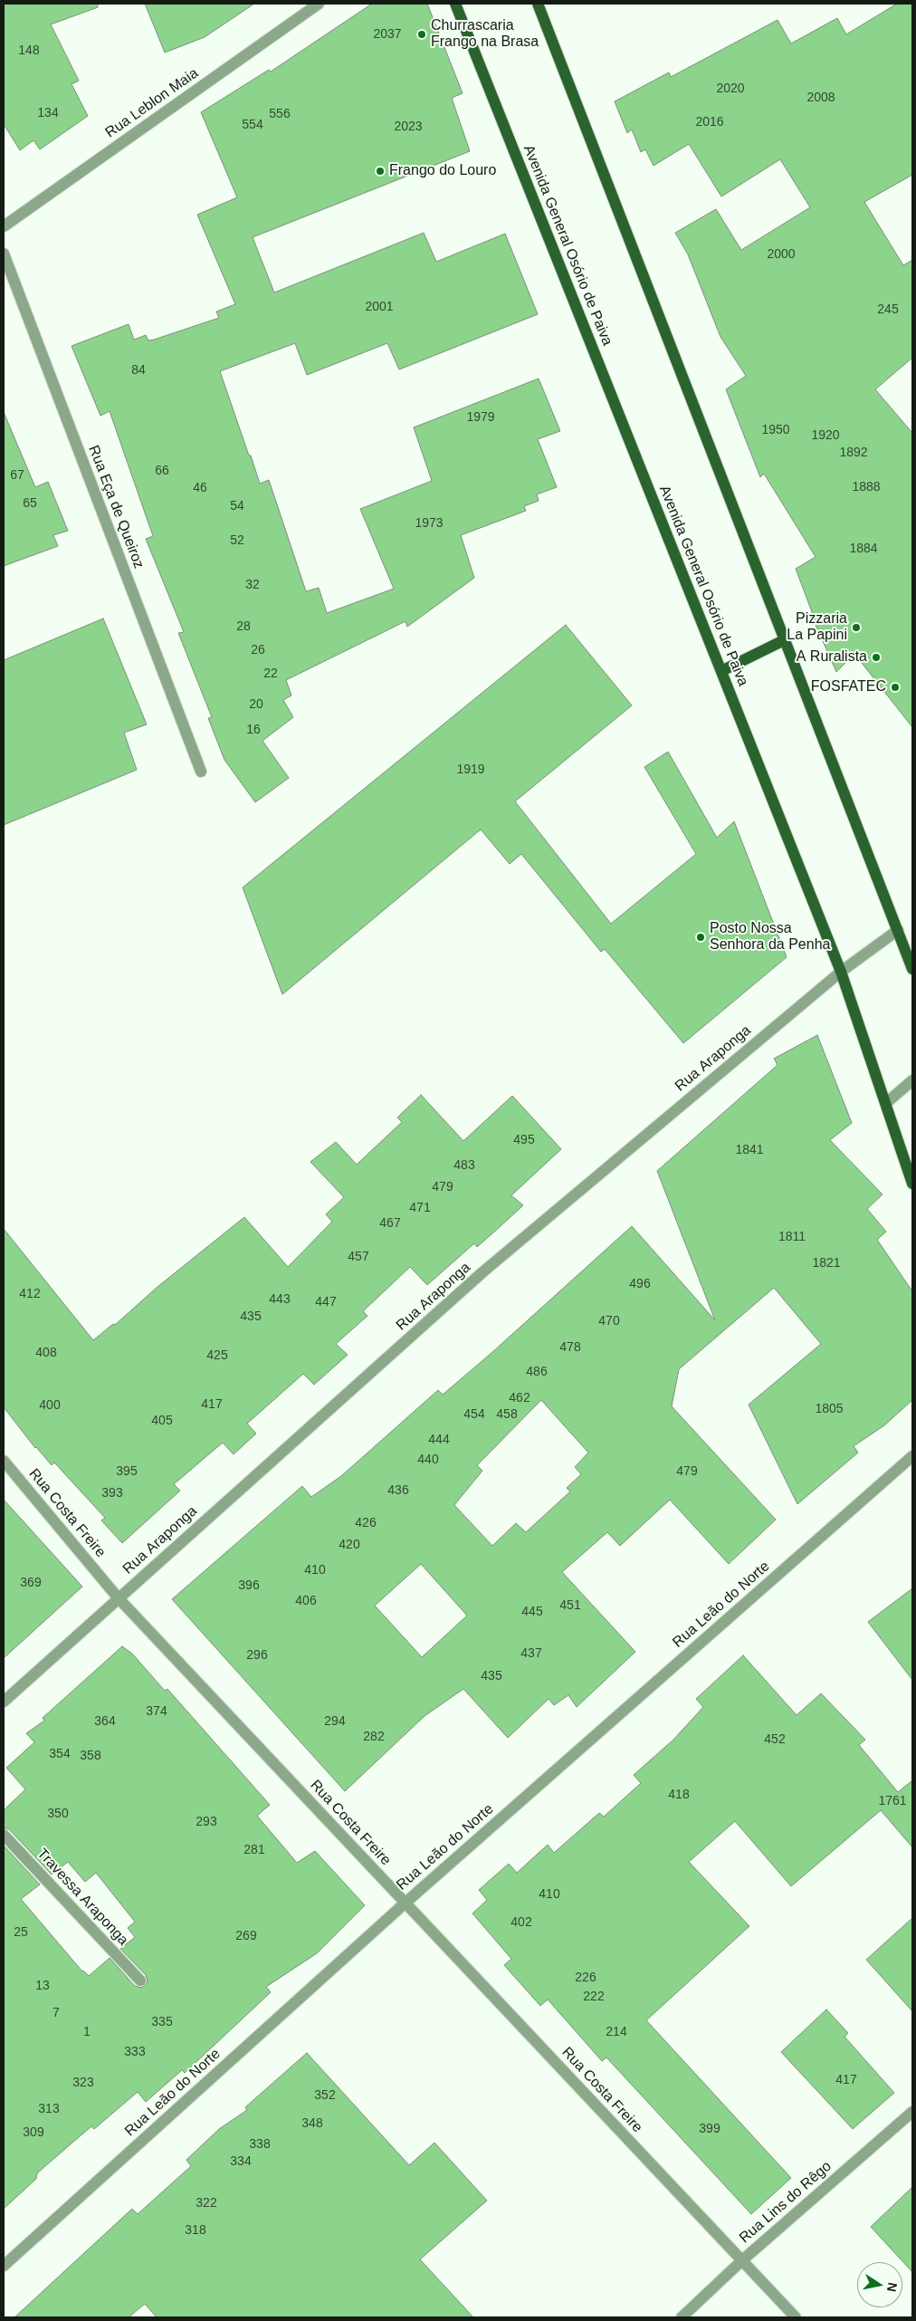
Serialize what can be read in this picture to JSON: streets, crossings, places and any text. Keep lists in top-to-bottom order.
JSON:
{
  "streets": {
    "main road": ["Avenida General Osório de Paiva"],
    "street": [
      "Rua Leblon Maia",
      "Rua Eça de Queiroz",
      "Rua Araponga",
      "Rua Costa Freire",
      "Rua Leão do Norte",
      "Travessa Araponga",
      "Rua Lins do Rêgo"
    ]
  },
  "crossings": [
    ["Avenida General Osório de Paiva", "Rua Araponga"],
    ["Rua Araponga", "Rua Costa Freire"],
    ["Rua Costa Freire", "Rua Leão do Norte"],
    ["Rua Costa Freire", "Rua Lins do Rêgo"]
  ],
  "places": [
    "Churrascaria Frango na Brasa",
    "Frango do Louro",
    "Pizzaria La Papini",
    "A Ruralista",
    "FOSFATEC",
    "Posto Nossa Senhora da Penha"
  ],
  "house_numbers": [
    "2037",
    "148",
    "2020",
    "2008",
    "134",
    "556",
    "2016",
    "554",
    "2023",
    "2000",
    "2001",
    "245",
    "84",
    "1979",
    "1950",
    "1920",
    "1892",
    "66",
    "67",
    "1888",
    "46",
    "65",
    "54",
    "1973",
    "52",
    "1884",
    "32",
    "28",
    "26",
    "22",
    "20",
    "16",
    "1919",
    "495",
    "1841",
    "483",
    "479",
    "471",
    "467",
    "1811",
    "457",
    "1821",
    "496",
    "412",
    "443",
    "447",
    "435",
    "470",
    "478",
    "408",
    "425",
    "486",
    "462",
    "417",
    "400",
    "1805",
    "454",
    "458",
    "405",
    "444",
    "440",
    "395",
    "479",
    "436",
    "393",
    "426",
    "420",
    "410",
    "369",
    "396",
    "406",
    "451",
    "445",
    "437",
    "296",
    "435",
    "374",
    "364",
    "294",
    "282",
    "452",
    "354",
    "358",
    "418",
    "1761",
    "350",
    "293",
    "281",
    "410",
    "402",
    "25",
    "269",
    "226",
    "13",
    "222",
    "7",
    "335",
    "1",
    "214",
    "333",
    "417",
    "323",
    "352",
    "313",
    "348",
    "399",
    "309",
    "338",
    "334",
    "322",
    "318"
  ],
  "north": "right"
}
